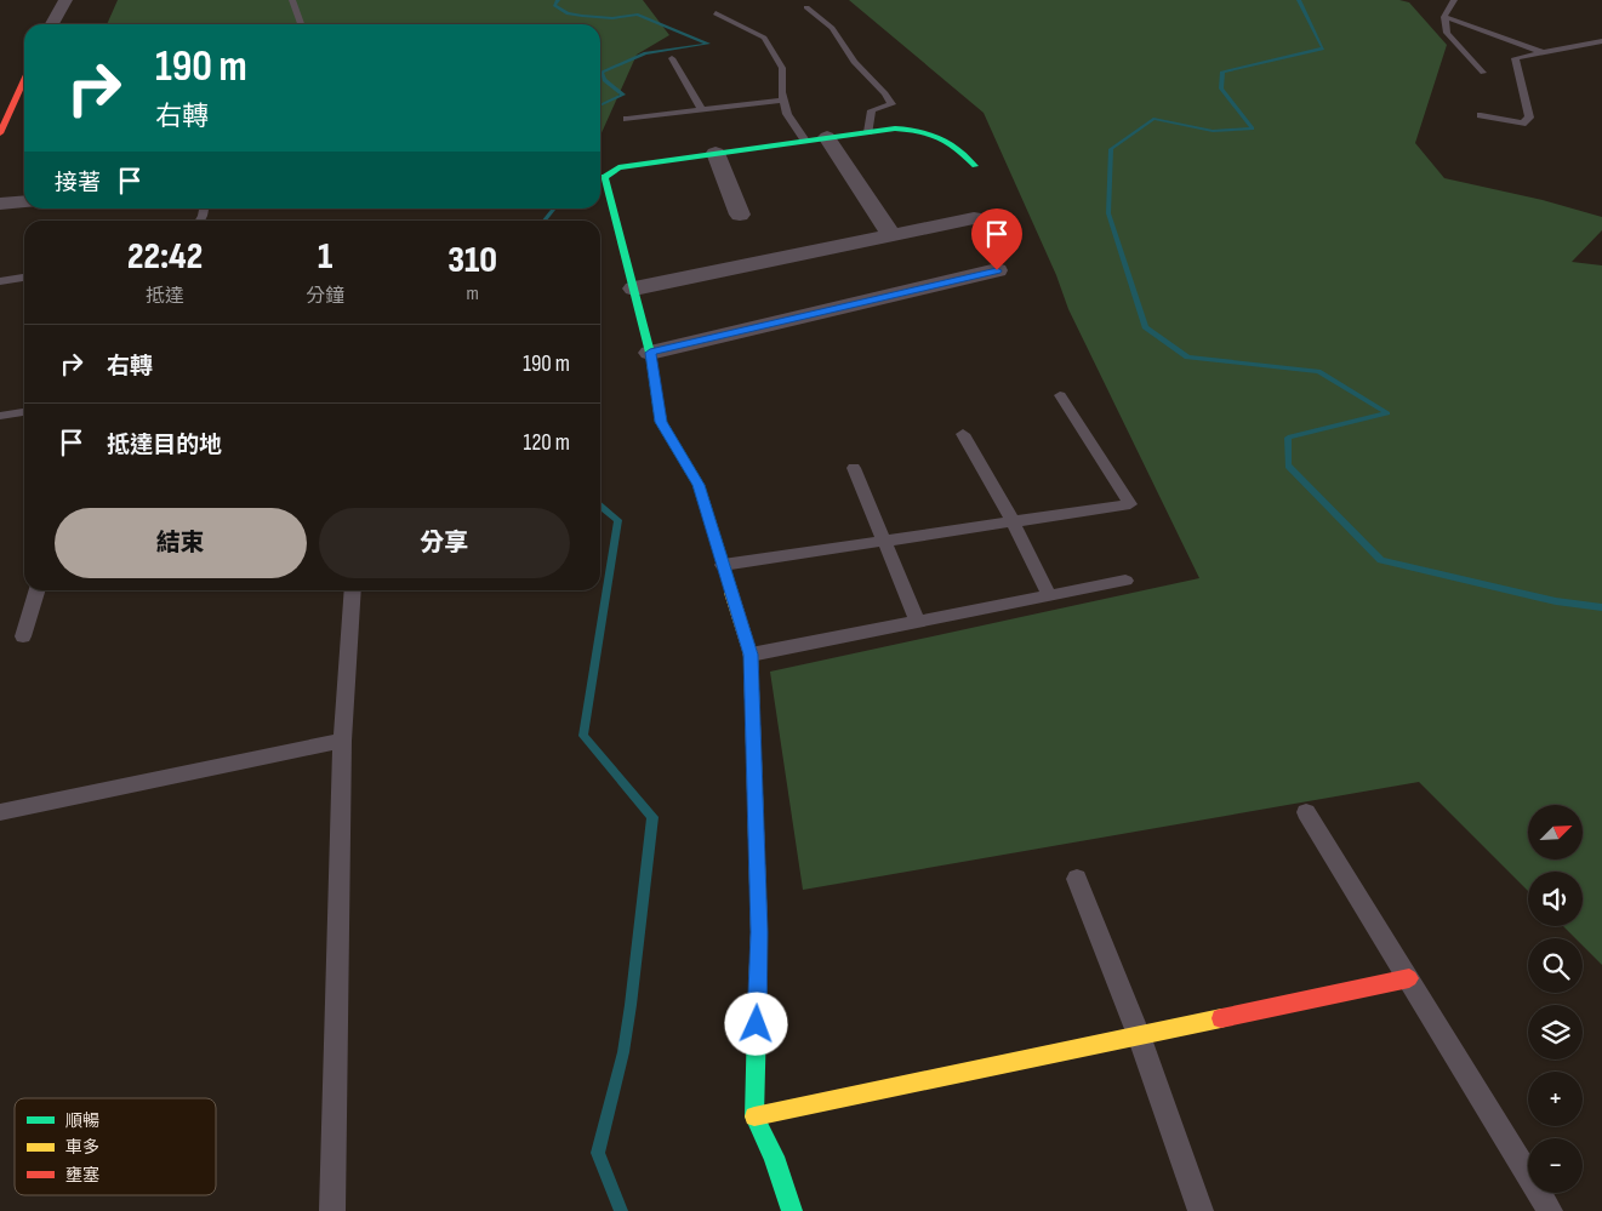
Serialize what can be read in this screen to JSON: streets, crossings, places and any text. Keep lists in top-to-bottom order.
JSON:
{
  "legend": ["順暢", "車多", "壅塞"],
  "north": "top right",
  "page": {
    "turn": ["190 m", "右轉"],
    "then": "接著",
    "eta": [
      "22:42",
      "抵達",
      "1",
      "分鐘",
      "310",
      "m"
    ],
    "list": [
      {
        "name": "右轉",
        "value": "190 m"
      },
      {
        "name": "抵達目的地",
        "value": "120 m"
      }
    ],
    "buttons": ["結束", "分享"],
    "map_buttons": ["+", "−"]
  }
}
